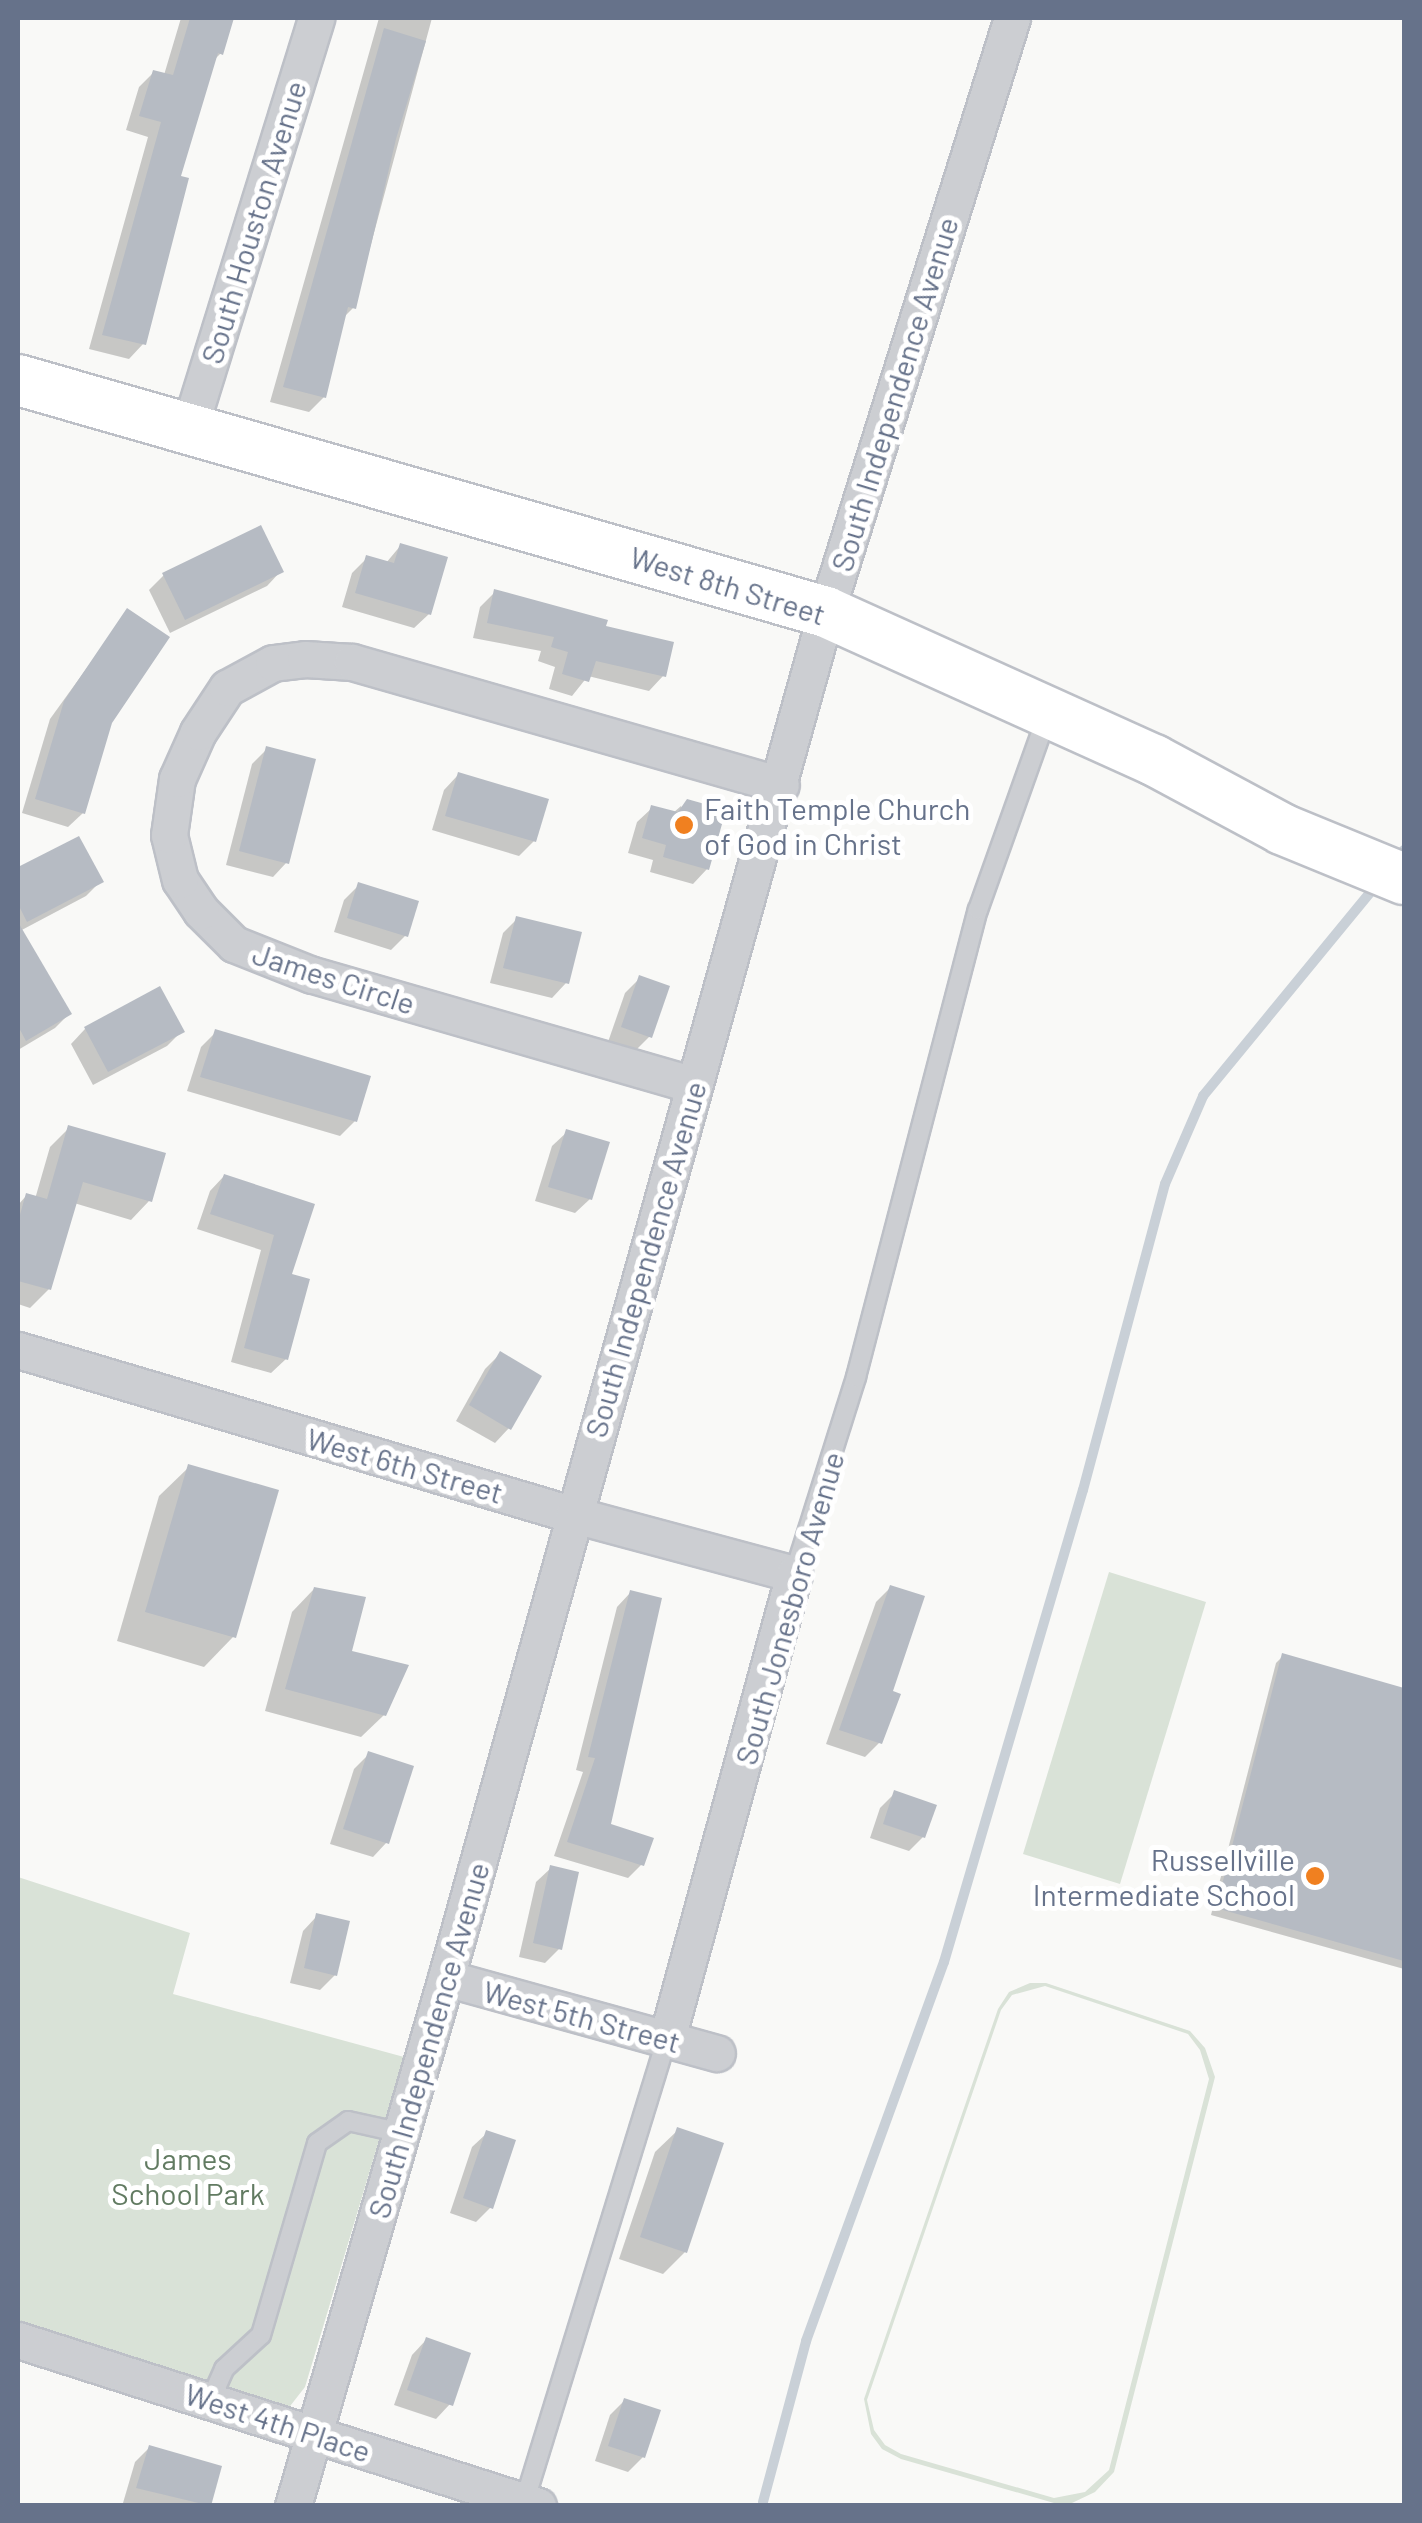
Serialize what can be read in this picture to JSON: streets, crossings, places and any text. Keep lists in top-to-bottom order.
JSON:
{
  "streets": {
    "street": [
      "South Houston Avenue",
      "South Independence Avenue",
      "West 8th Street",
      "James Circle",
      "West 6th Street",
      "South Jonesboro Avenue",
      "West 5th Street",
      "West 4th Place"
    ]
  },
  "crossings": [
    ["South Houston Avenue", "West 8th Street"],
    ["South Independence Avenue", "West 8th Street"],
    ["South Independence Avenue", "James Circle"],
    ["South Independence Avenue", "West 6th Street"],
    ["South Independence Avenue", "West 5th Street"],
    ["South Independence Avenue", "West 4th Place"],
    ["West 8th Street", "South Jonesboro Avenue"],
    ["West 6th Street", "South Jonesboro Avenue"],
    ["South Jonesboro Avenue", "West 5th Street"],
    ["South Jonesboro Avenue", "West 4th Place"]
  ],
  "parks": ["James School Park"],
  "places": ["Faith Temple Church of God in Christ", "Russellville Intermediate School"]
}
